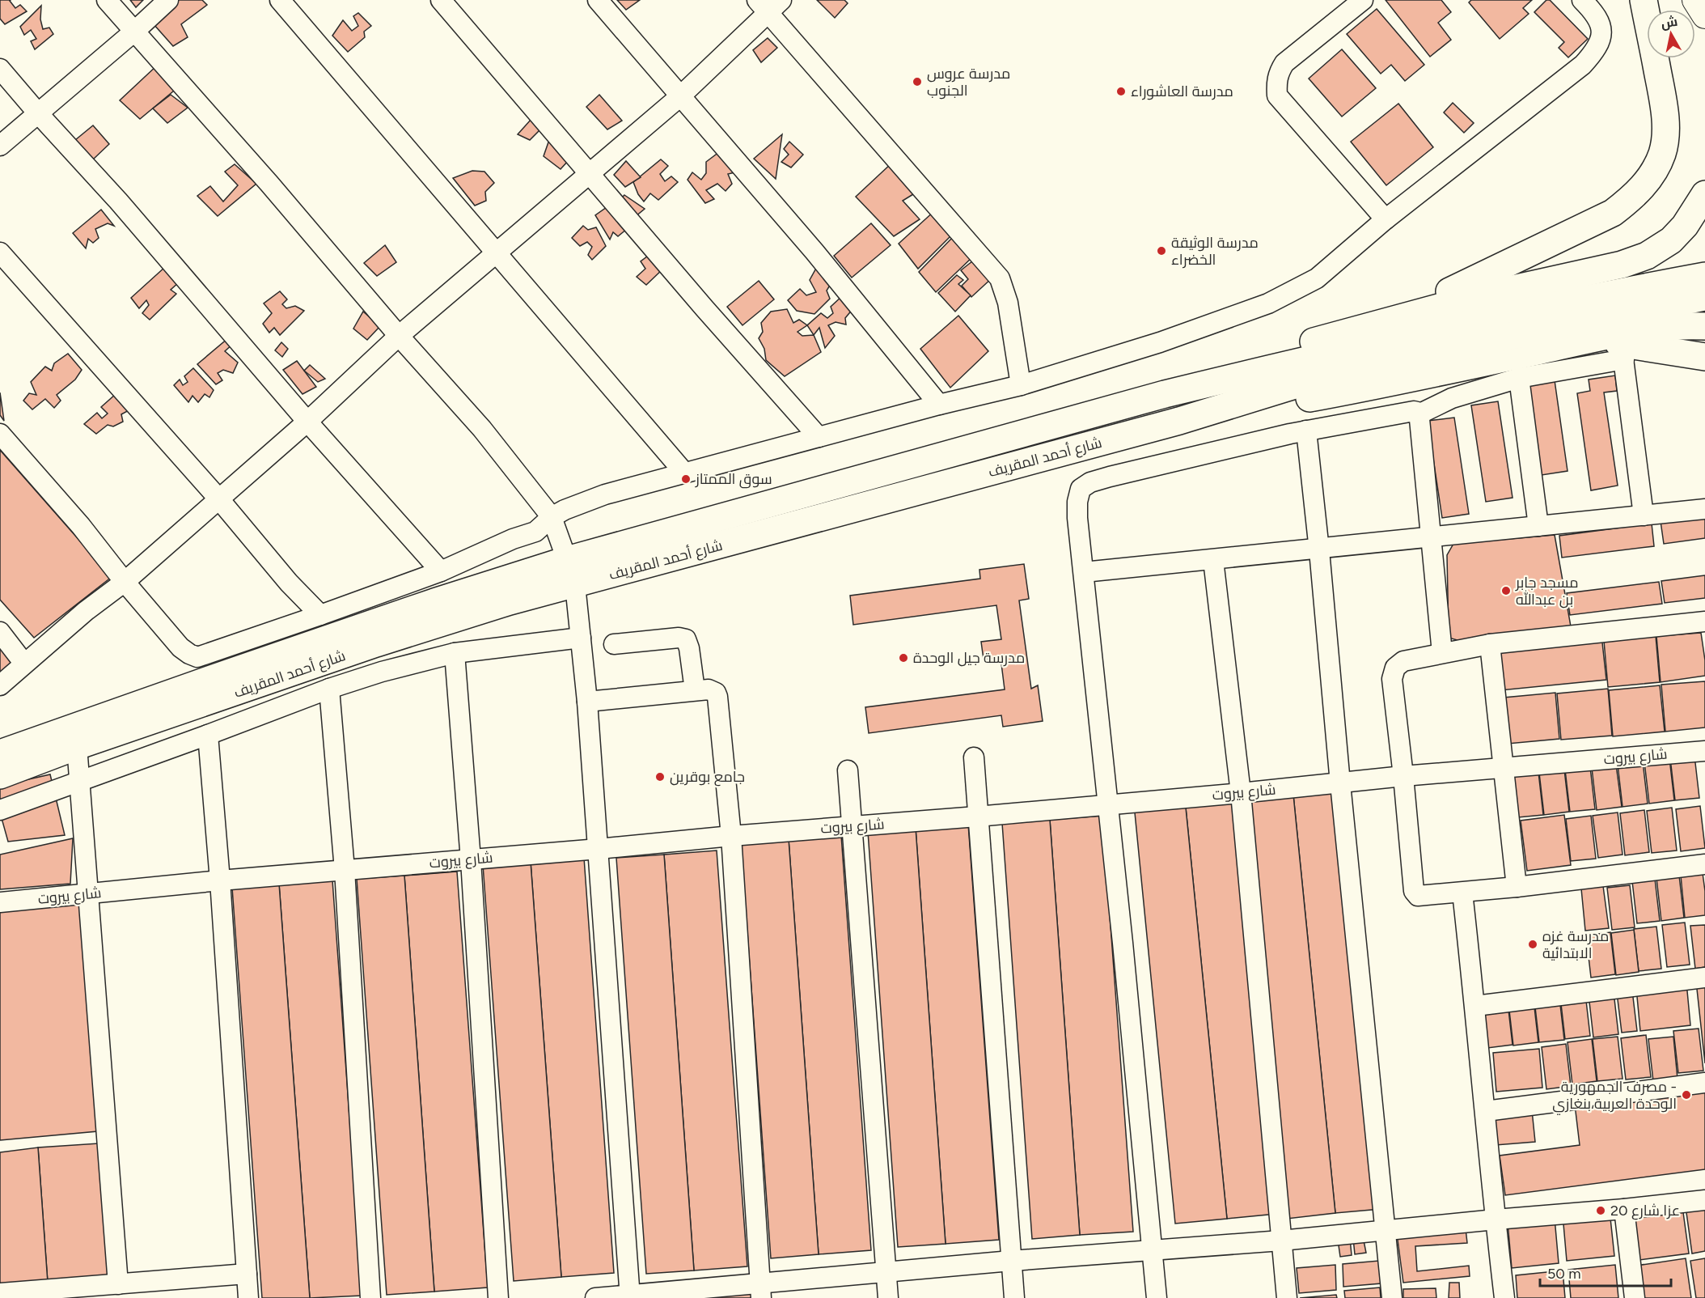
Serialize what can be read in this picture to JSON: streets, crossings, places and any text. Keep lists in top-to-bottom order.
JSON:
{
  "streets": {
    "highway": ["شارع أحمد المقريف"],
    "street": ["شارع بيروت"]
  },
  "places": [
    "مدرسة عروس الجنوب",
    "مدرسة العاشوراء",
    "مدرسة الوثيقة الخضراء",
    "سوق الممتاز",
    "مسجد جابر بن عبدالله",
    "مدرسة جيل الوحدة",
    "جامع بوقرين",
    "مدرسة غزه الابتدائية",
    "مصرف الجمهورية - الوحدة العربية،بنغازي",
    "عزا شارع 20"
  ],
  "scale_bar": "50 m",
  "north": "top"
}
